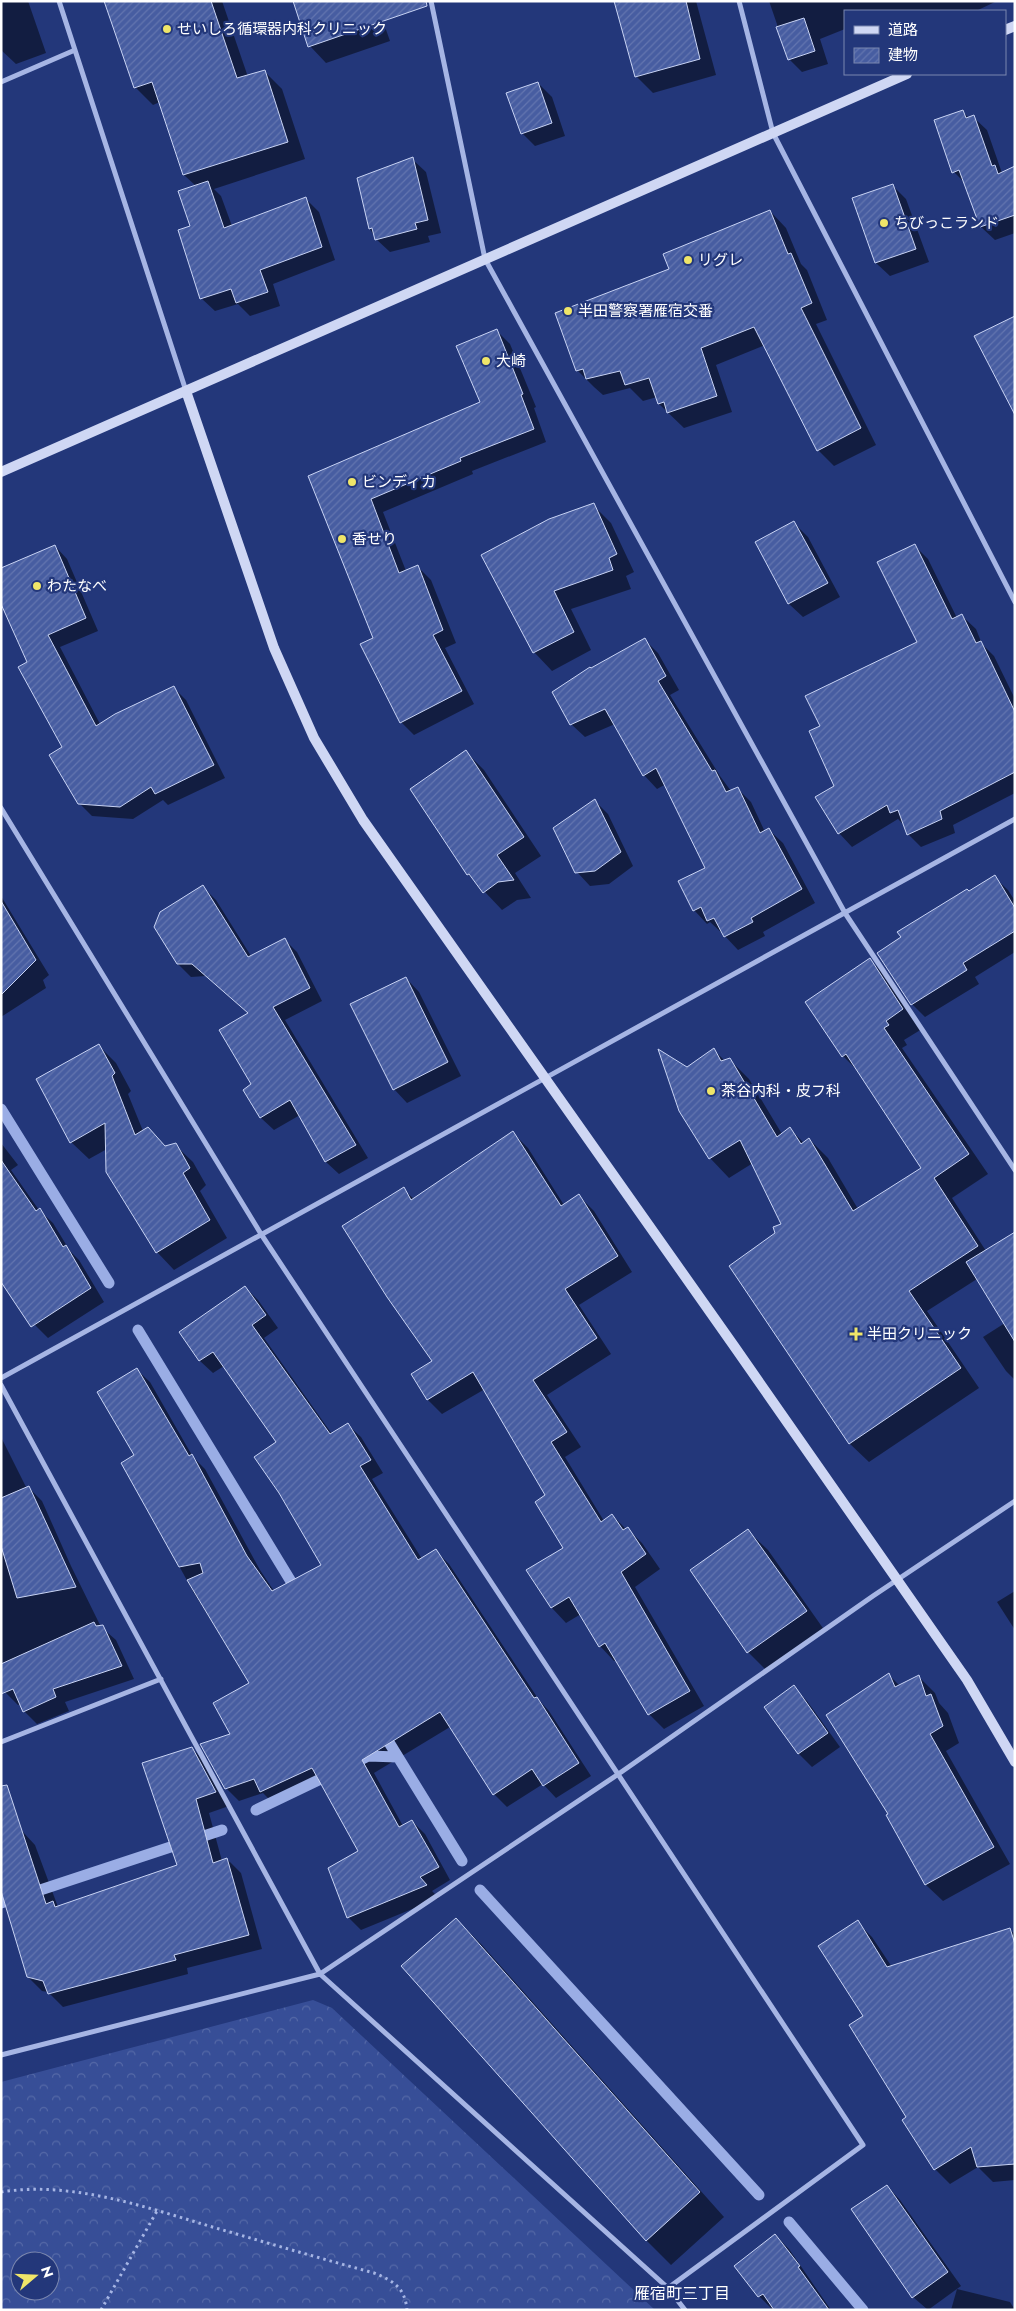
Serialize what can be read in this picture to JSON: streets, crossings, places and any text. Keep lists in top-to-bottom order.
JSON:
{
  "districts": ["雁宿町三丁目"],
  "places": {
    "other": [
      "せいしろ循環器内科クリニック",
      "ちびっこランド",
      "リグレ",
      "半田警察署雁宿交番",
      "大崎",
      "ビンディカ",
      "香せり",
      "わたなべ",
      "茶谷内科・皮フ科"
    ],
    "health": ["半田クリニック"]
  },
  "legend": ["道路", "建物"],
  "north": "right"
}
